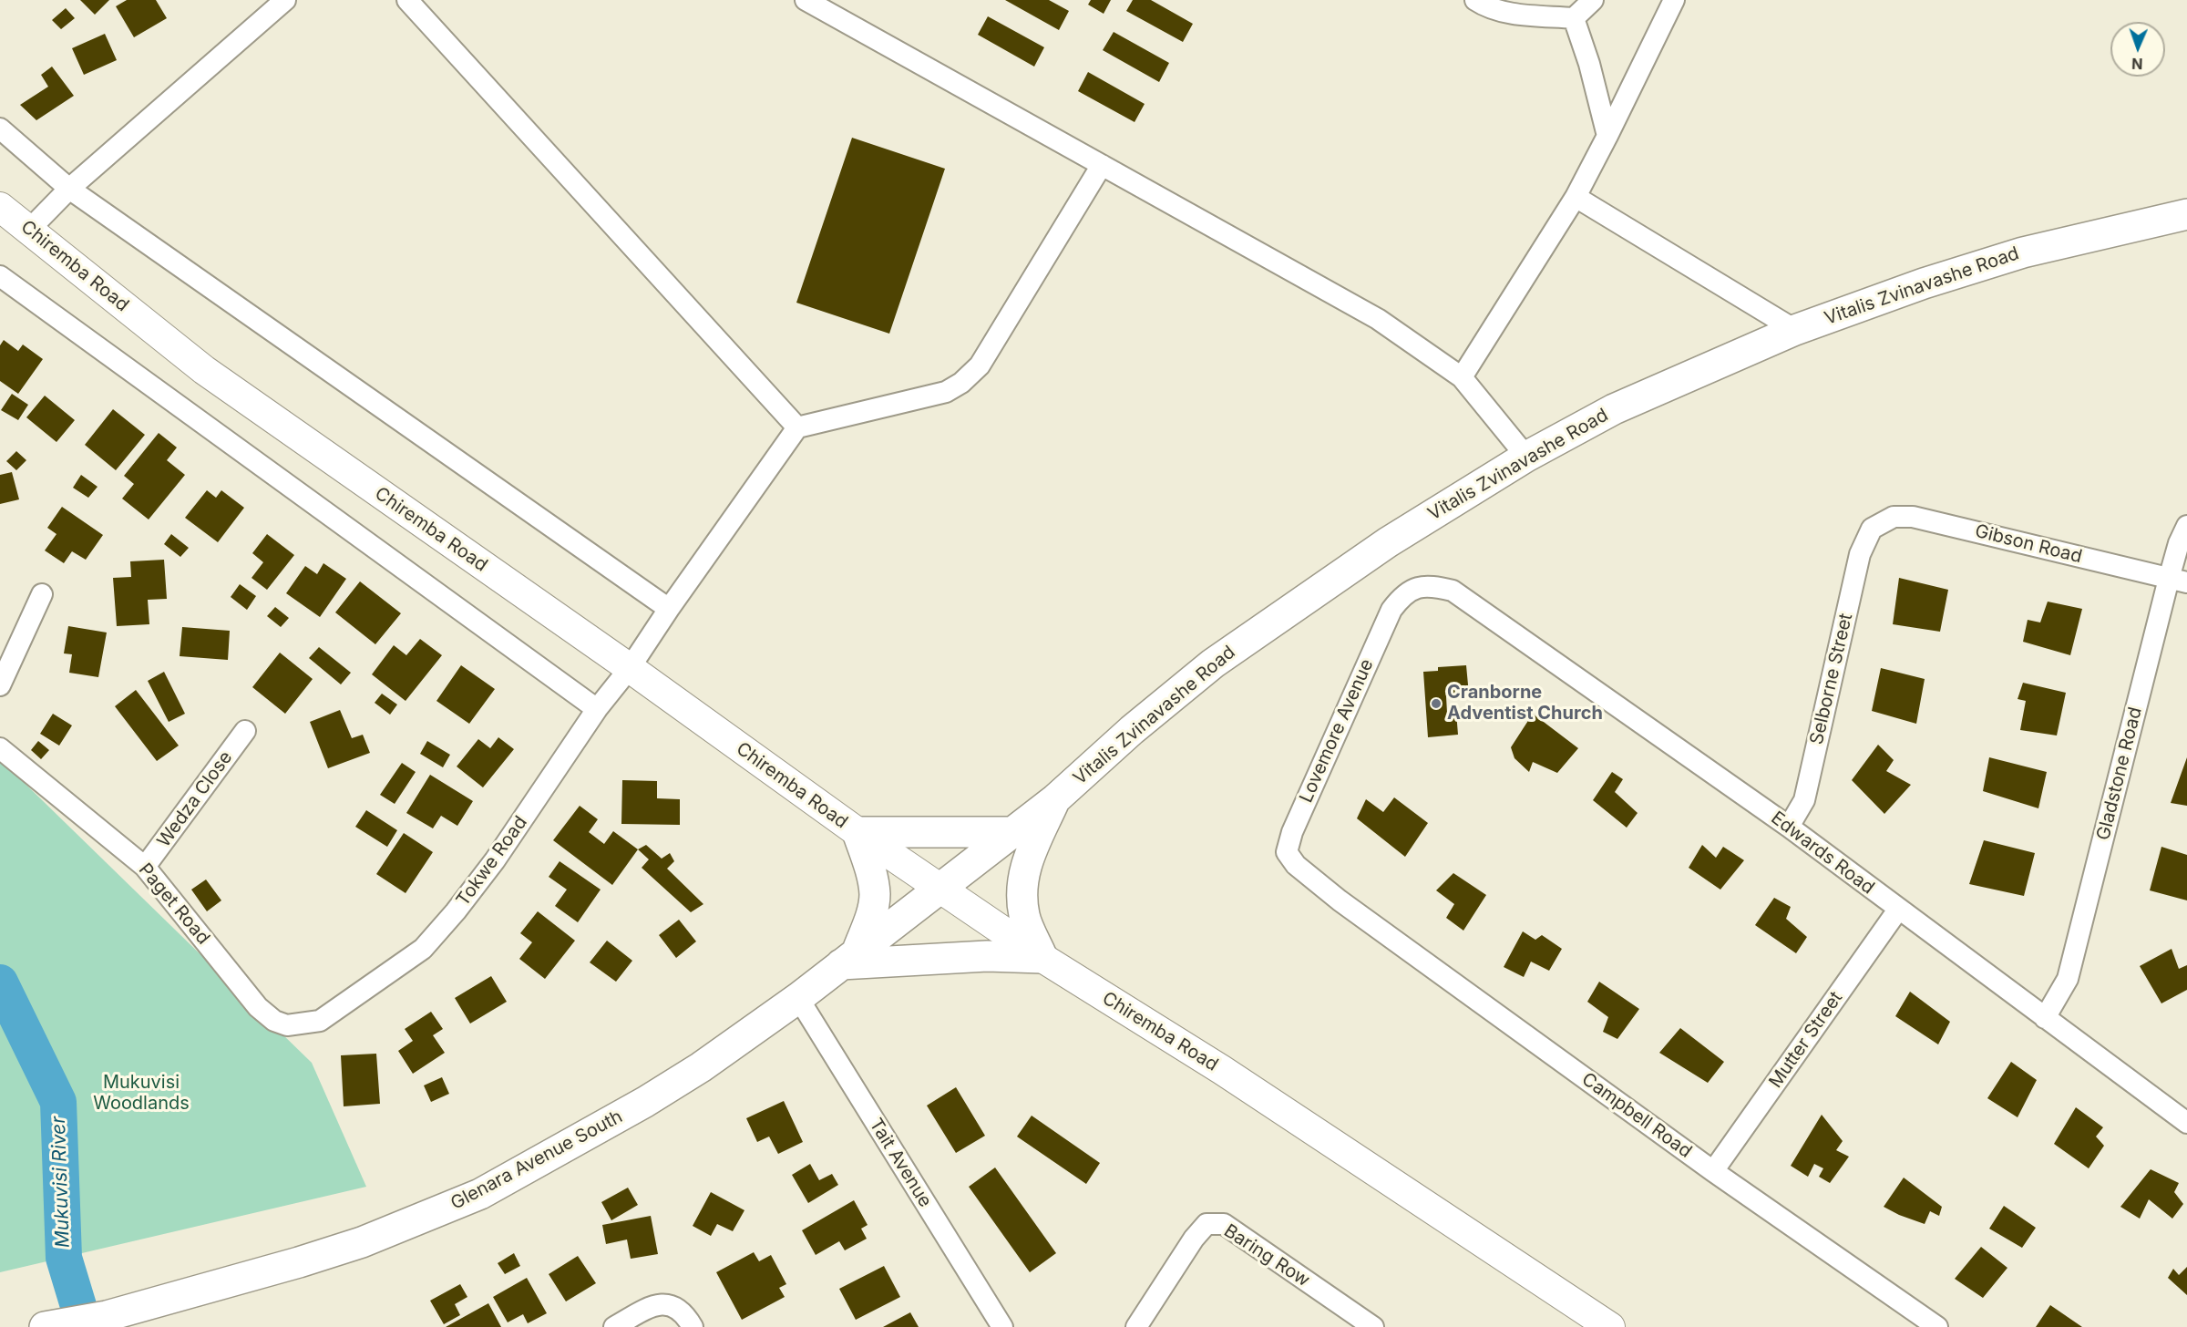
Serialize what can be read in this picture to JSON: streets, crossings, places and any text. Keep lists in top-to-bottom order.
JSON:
{
  "streets": {
    "main road": ["Chiremba Road", "Vitalis Zvinavashe Road", "Glenara Avenue South"],
    "street": [
      "Gibson Road",
      "Selborne Street",
      "Lovemore Avenue",
      "Gladstone Road",
      "Wedza Close",
      "Edwards Road",
      "Tokwe Road",
      "Paget Road",
      "Mutter Street",
      "Campbell Road",
      "Tait Avenue",
      "Baring Row"
    ]
  },
  "crossings": [
    ["Chiremba Road", "Vitalis Zvinavashe Road"],
    ["Chiremba Road", "Tokwe Road"],
    ["Chiremba Road", "Glenara Avenue South"],
    ["Vitalis Zvinavashe Road", "Glenara Avenue South"],
    ["Gibson Road", "Selborne Street"],
    ["Gibson Road", "Gladstone Road"],
    ["Selborne Street", "Edwards Road"],
    ["Lovemore Avenue", "Edwards Road"],
    ["Lovemore Avenue", "Campbell Road"],
    ["Gladstone Road", "Edwards Road"],
    ["Wedza Close", "Paget Road"],
    ["Edwards Road", "Mutter Street"],
    ["Tokwe Road", "Paget Road"],
    ["Mutter Street", "Campbell Road"],
    ["Glenara Avenue South", "Tait Avenue"]
  ],
  "water": ["Mukuvisi River"],
  "parks": ["Mukuvisi Woodlands"],
  "places": ["Cranborne Adventist Church"],
  "north": "bottom"
}
